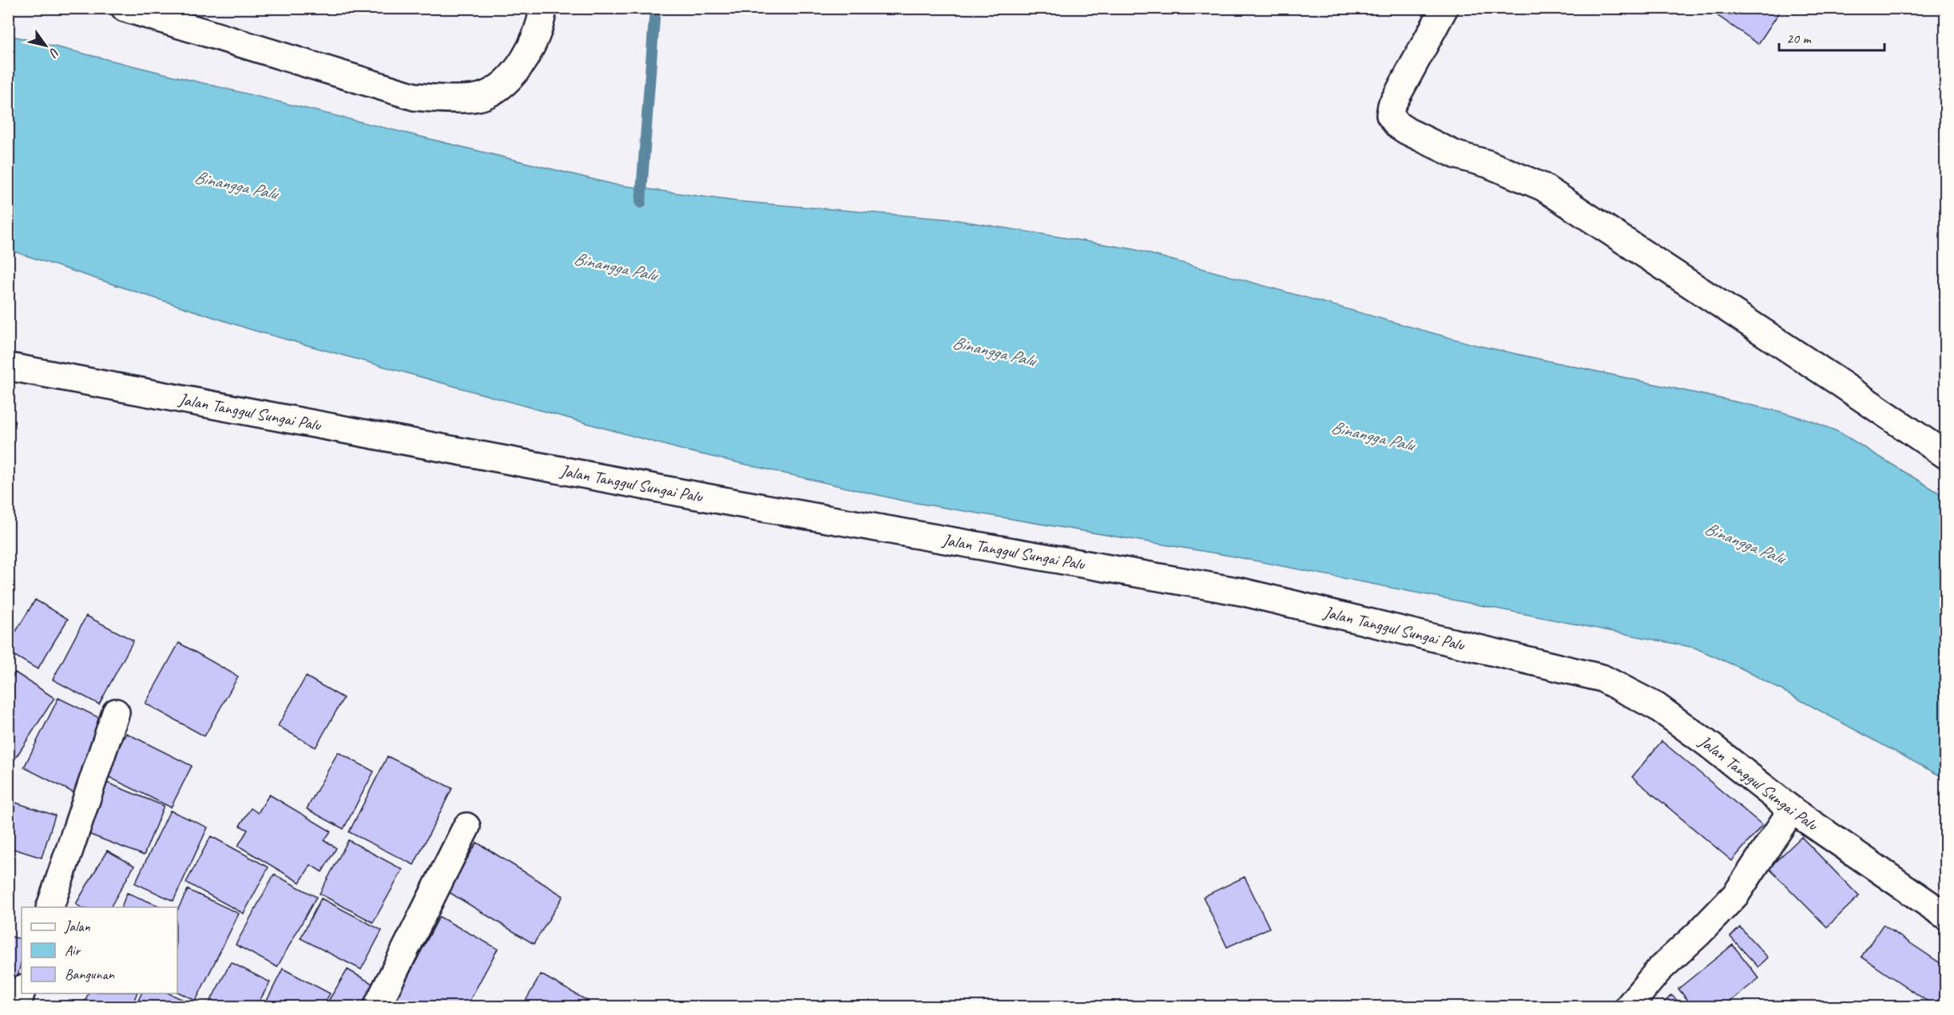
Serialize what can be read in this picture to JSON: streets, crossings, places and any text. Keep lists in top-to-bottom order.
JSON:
{
  "streets": {
    "street": ["Jalan Tanggul Sungai Palu"]
  },
  "water": ["Binangga Palu"],
  "legend": ["Jalan", "Air", "Bangunan"],
  "scale_bar": "20 m",
  "north": "bottom right"
}
